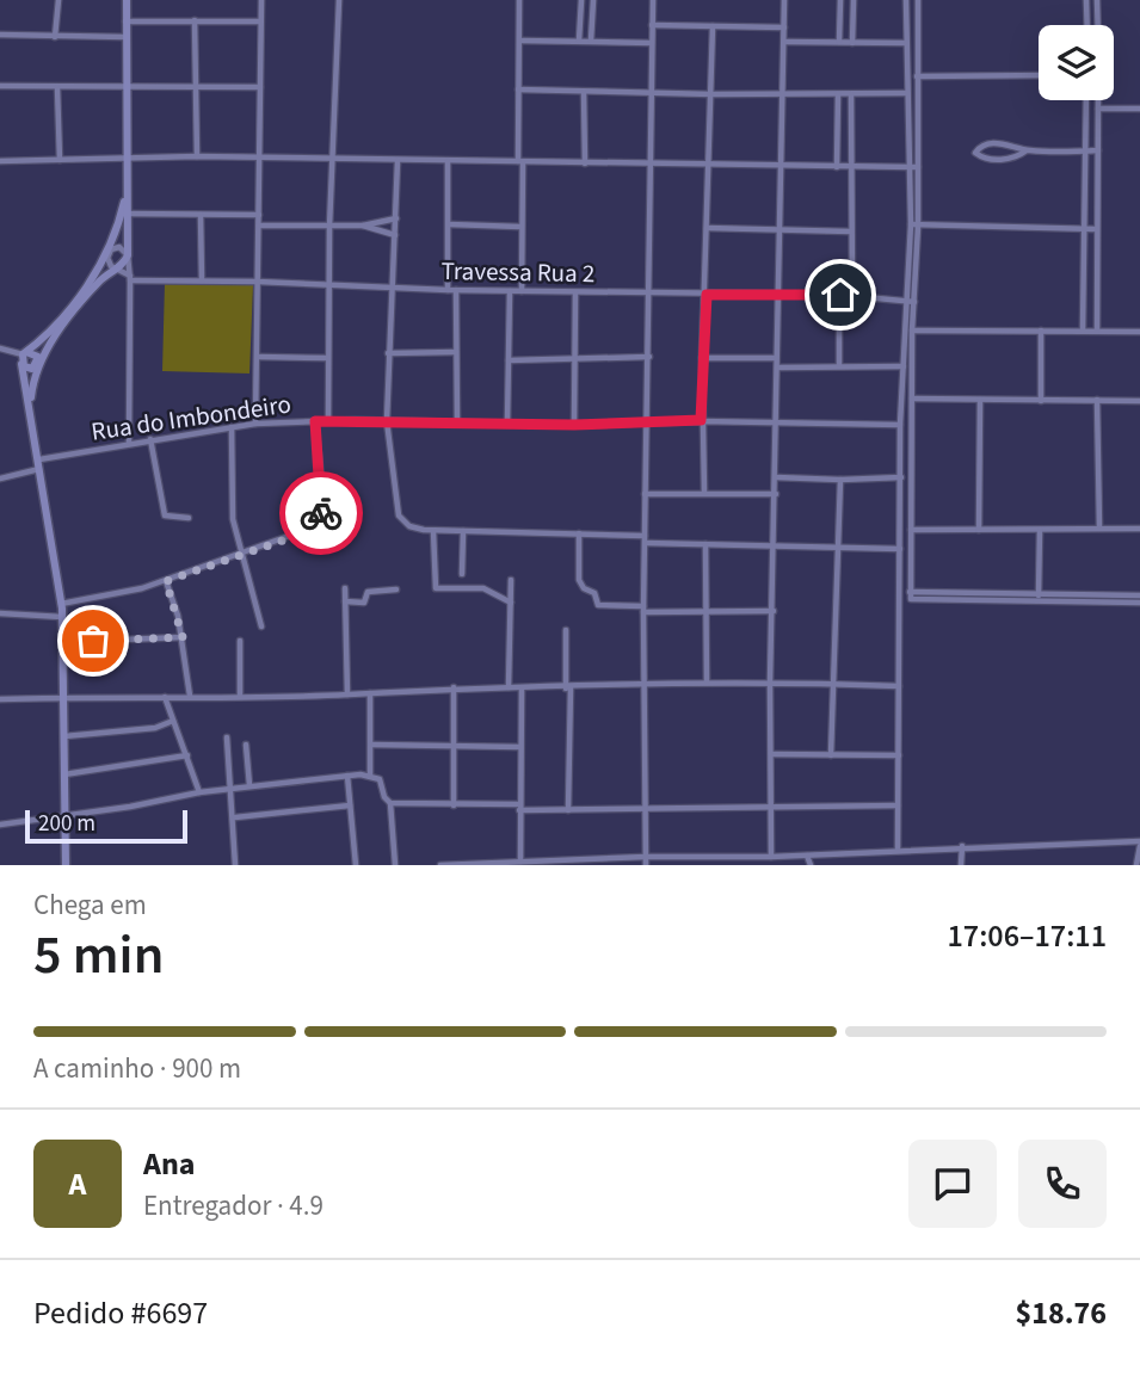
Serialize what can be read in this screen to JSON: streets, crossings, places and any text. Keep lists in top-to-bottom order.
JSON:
{
  "streets": {
    "street": ["Travessa Rua 2", "Rua do Imbondeiro"]
  },
  "scale_bar": "200 m",
  "page": {
    "scale": "200 m",
    "heading": ["5 min", "Chega em", "17:06–17:11"],
    "panel": [
      "Ana",
      "Entregador · 4.9",
      "Pedido #6697",
      "$18.76"
    ],
    "bar": "A caminho · 900 m",
    "round": "A"
  }
}
